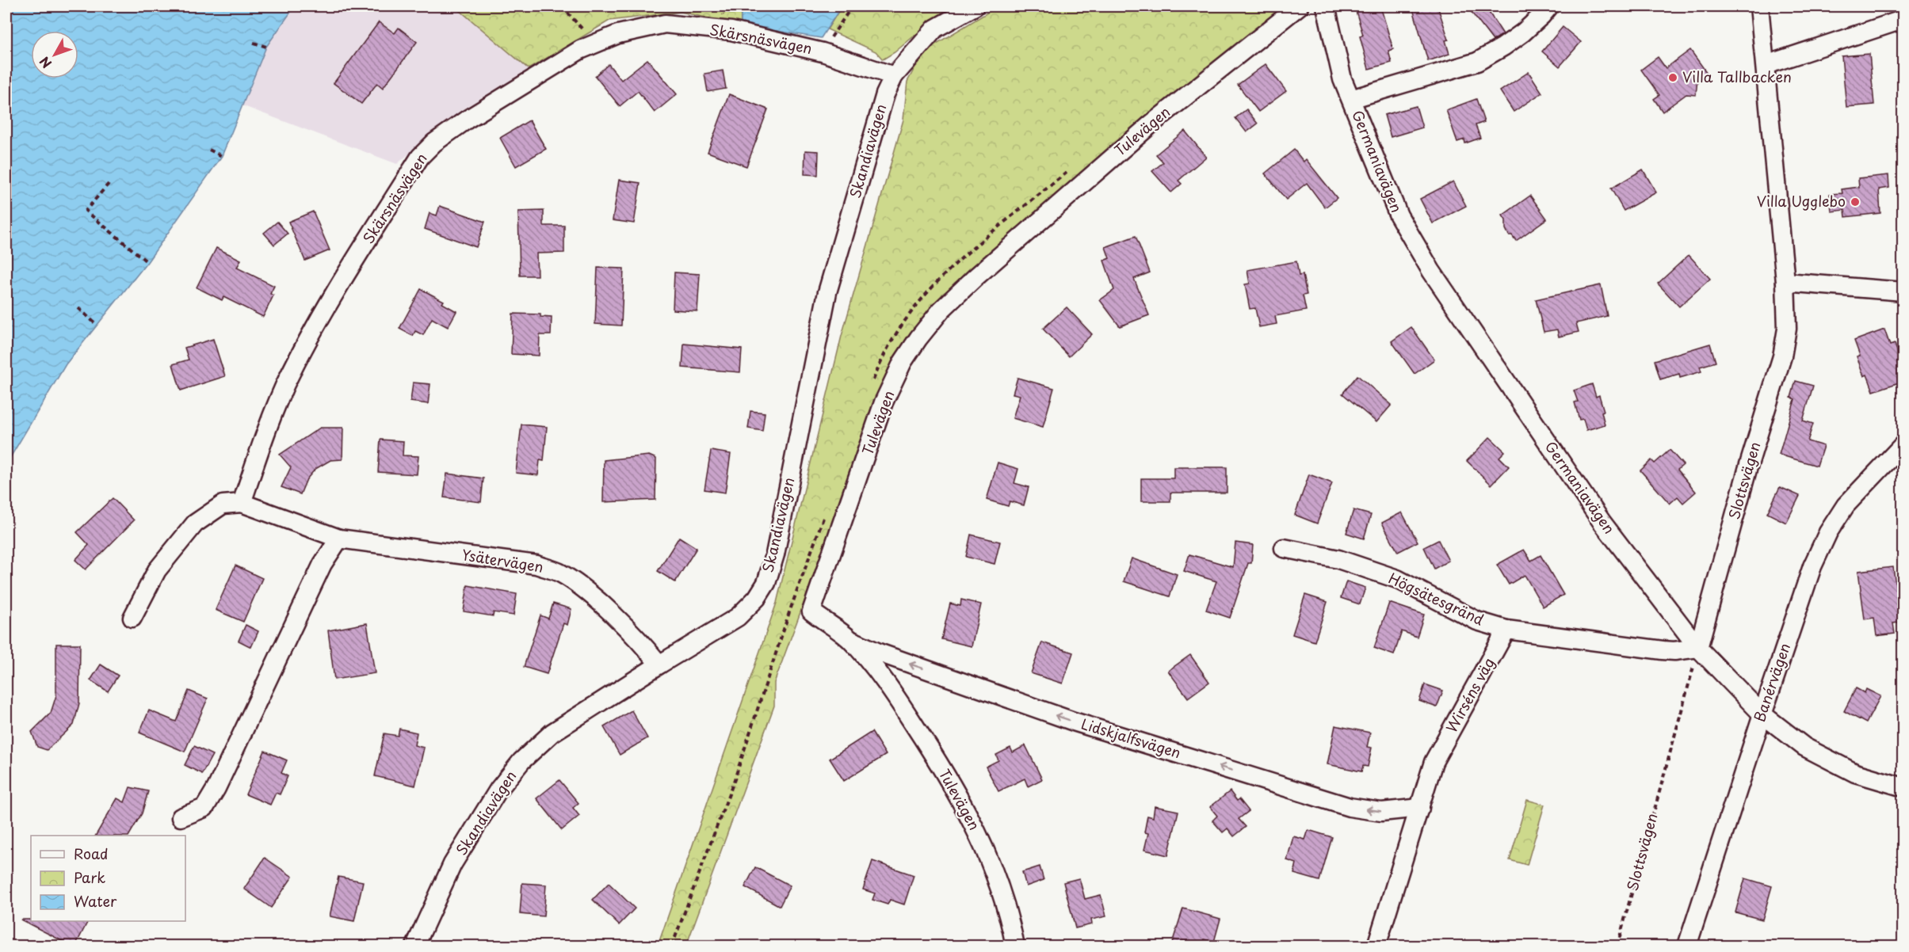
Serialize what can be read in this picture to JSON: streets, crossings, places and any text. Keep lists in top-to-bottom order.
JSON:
{
  "streets": {
    "street": [
      "Skärsnäsvägen",
      "Tulevägen",
      "Skandiavägen",
      "Germaniavägen",
      "Slottsvägen",
      "Ysätervägen",
      "Högsätesgränd",
      "Banérvägen",
      "Wirséns väg",
      "Lidskjalfsvägen"
    ]
  },
  "crossings": [
    ["Skärsnäsvägen", "Skandiavägen"],
    ["Skärsnäsvägen", "Ysätervägen"],
    ["Tulevägen", "Lidskjalfsvägen"],
    ["Skandiavägen", "Ysätervägen"],
    ["Germaniavägen", "Slottsvägen"],
    ["Germaniavägen", "Banérvägen"],
    ["Högsätesgränd", "Wirséns väg"],
    ["Wirséns väg", "Lidskjalfsvägen"]
  ],
  "one_way": ["Lidskjalfsvägen"],
  "places": ["Villa Tallbacken", "Villa Ugglebo"],
  "legend": ["Road", "Park", "Water"],
  "north": "bottom left"
}
